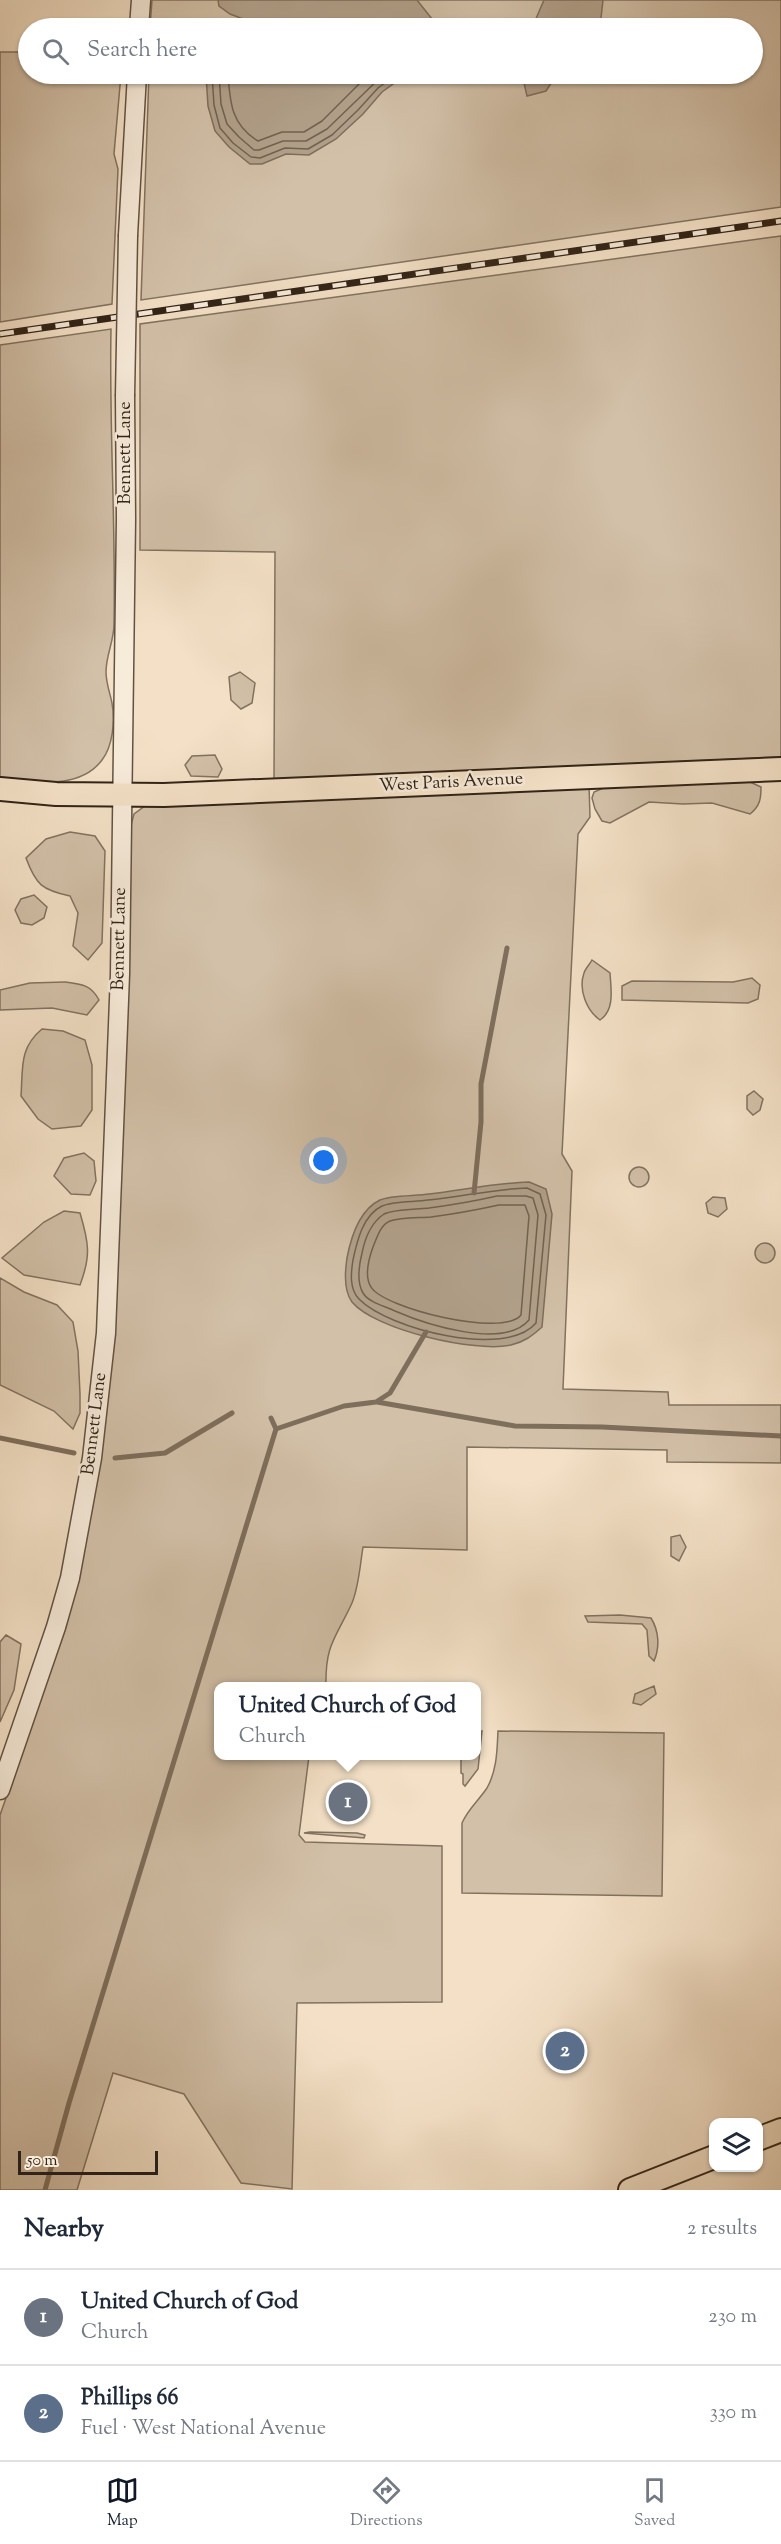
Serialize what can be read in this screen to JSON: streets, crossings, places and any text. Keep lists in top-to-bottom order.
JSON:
{
  "streets": {
    "main road": ["West Paris Avenue"],
    "street": ["Bennett Lane"]
  },
  "crossings": [
    ["Bennett Lane", "West Paris Avenue"]
  ],
  "scale_bar": "50 m",
  "page": {
    "search": "Search here",
    "popup": ["United Church of God", "Church"],
    "pins": ["1", "2"],
    "scale": "50 m",
    "heading": ["Nearby", "2 results"],
    "list": [
      {
        "mark": "1",
        "name": "United Church of God",
        "note": "Church",
        "value": "230 m"
      },
      {
        "mark": "2",
        "name": "Phillips 66",
        "note": "Fuel · West National Avenue",
        "value": "330 m"
      }
    ],
    "nav": ["Map", "Directions", "Saved"]
  }
}
